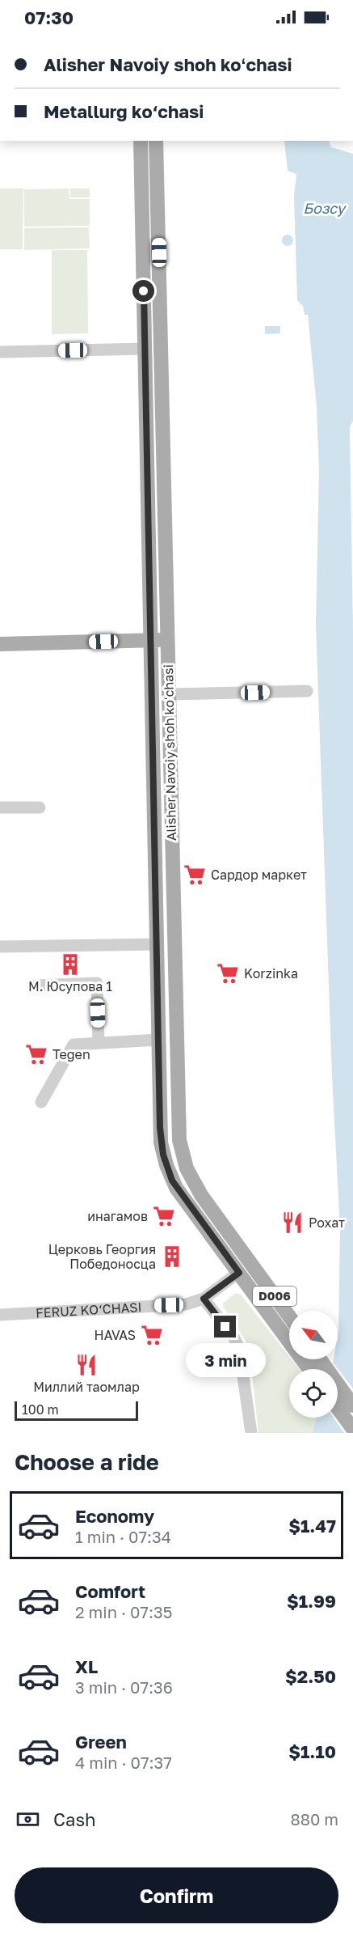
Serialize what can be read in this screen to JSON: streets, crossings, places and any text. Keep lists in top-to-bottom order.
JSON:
{
  "streets": {
    "main road": ["Alisher Navoiy shoh koʻchasi", "D006", "FERUZ KO‘CHASI"]
  },
  "crossings": [
    ["Alisher Navoiy shoh koʻchasi", "FERUZ KO‘CHASI"]
  ],
  "water": ["Бозсу"],
  "places": {
    "supermarket": [
      "Сардор маркет",
      "Korzinka",
      "Tegen",
      "инагамов",
      "HAVAS"
    ],
    "building": ["М. Юсупова 1", "Церковь Георгия Победоносца"],
    "restaurant": ["Рохат", "Миллий таомлар"]
  },
  "scale_bar": "100 m",
  "north": "top left",
  "page": {
    "status": "07:30",
    "banner": ["Alisher Navoiy shoh koʻchasi", "Metallurg ko‘chasi"],
    "bubble": "3 min",
    "scale": "100 m",
    "heading": "Choose a ride",
    "list": [
      {
        "name": "Economy",
        "note": "1 min · 07:34",
        "value": "$1.47"
      },
      {
        "name": "Comfort",
        "note": "2 min · 07:35",
        "value": "$1.99"
      },
      {
        "name": "XL",
        "note": "3 min · 07:36",
        "value": "$2.50"
      },
      {
        "name": "Green",
        "note": "4 min · 07:37",
        "value": "$1.10"
      }
    ],
    "pay": ["Cash", "880 m"],
    "buttons": "Confirm"
  }
}
